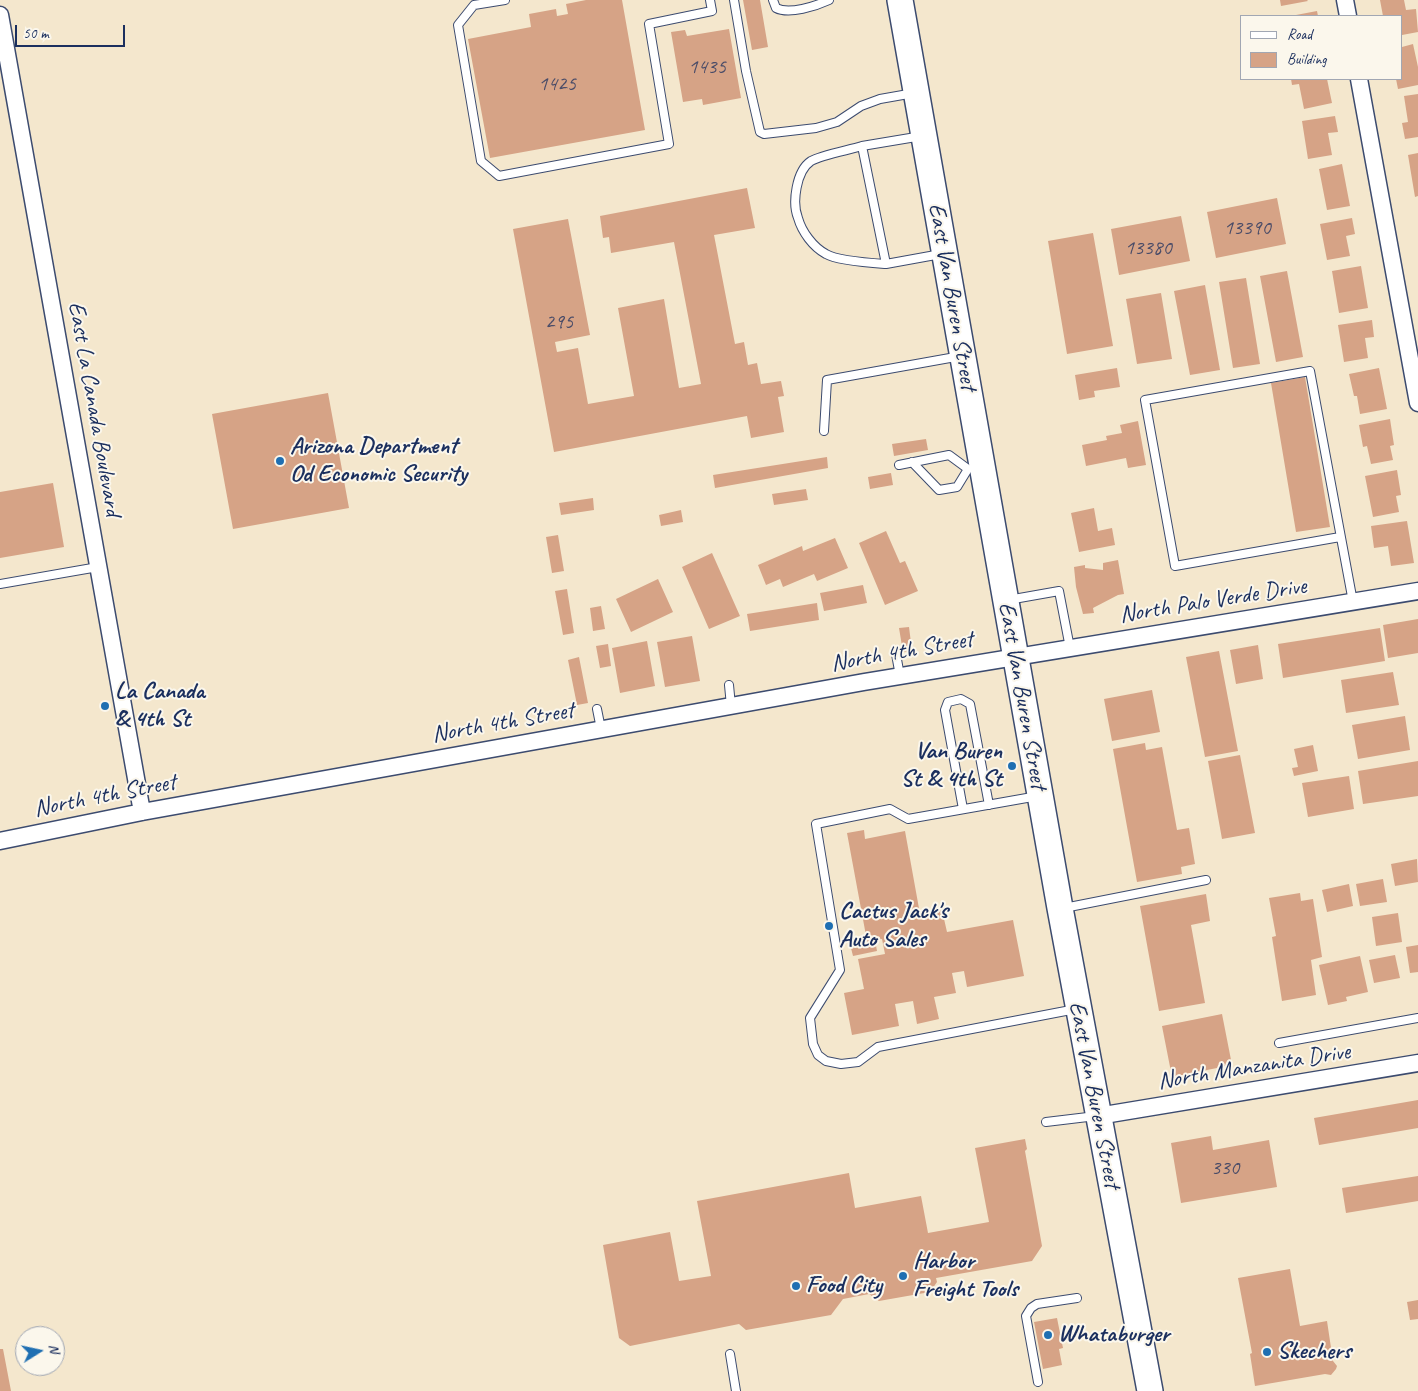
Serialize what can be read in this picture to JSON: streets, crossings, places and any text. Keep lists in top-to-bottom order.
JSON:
{
  "streets": {
    "main road": ["East Van Buren Street"],
    "street": [
      "East La Canada Boulevard",
      "North Palo Verde Drive",
      "North 4th Street",
      "North Manzanita Drive"
    ]
  },
  "crossings": [
    ["East Van Buren Street", "North Palo Verde Drive"],
    ["East Van Buren Street", "North 4th Street"],
    ["East Van Buren Street", "North Manzanita Drive"],
    ["East La Canada Boulevard", "North 4th Street"],
    ["North Palo Verde Drive", "North 4th Street"]
  ],
  "places": [
    "Arizona Department Od Economic Security",
    "La Canada & 4th St",
    "Van Buren St & 4th St",
    "Cactus Jack's Auto Sales",
    "Harbor Freight Tools",
    "Food City",
    "Whataburger",
    "Skechers"
  ],
  "house_numbers": [
    "1435",
    "1425",
    "13390",
    "13380",
    "295",
    "330"
  ],
  "legend": ["Road", "Building"],
  "scale_bar": "50 m",
  "north": "right"
}
